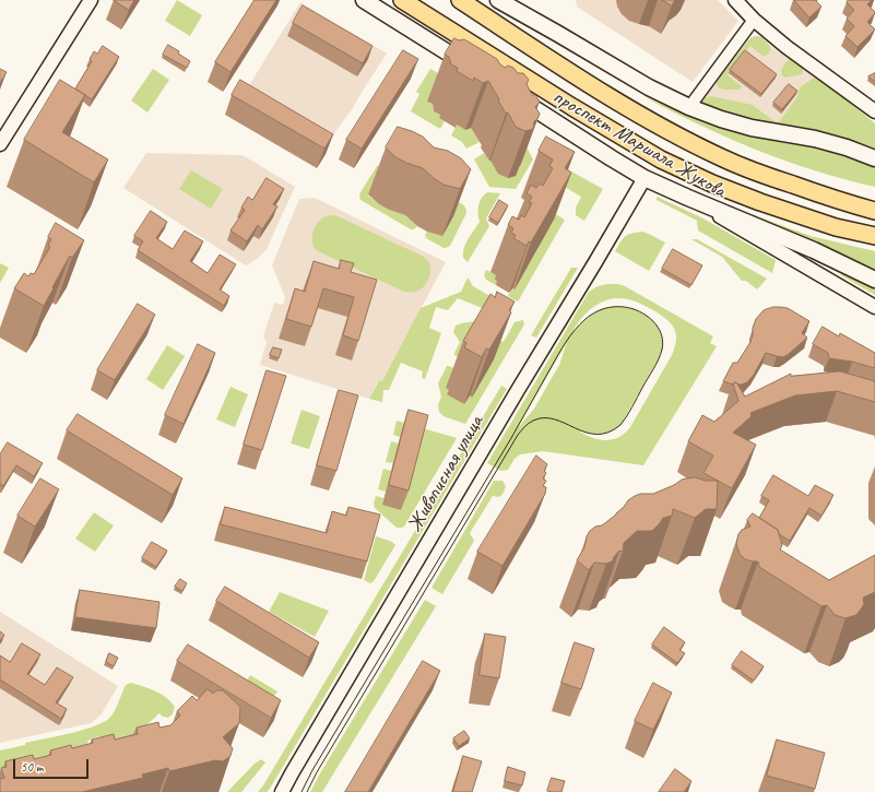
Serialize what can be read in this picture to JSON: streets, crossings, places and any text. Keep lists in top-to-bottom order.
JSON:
{
  "streets": {
    "main road": ["проспект Маршала Жукова"],
    "street": ["Живописная улица"]
  },
  "crossings": [
    ["проспект Маршала Жукова", "Живописная улица"]
  ],
  "scale_bar": "50 m"
}
